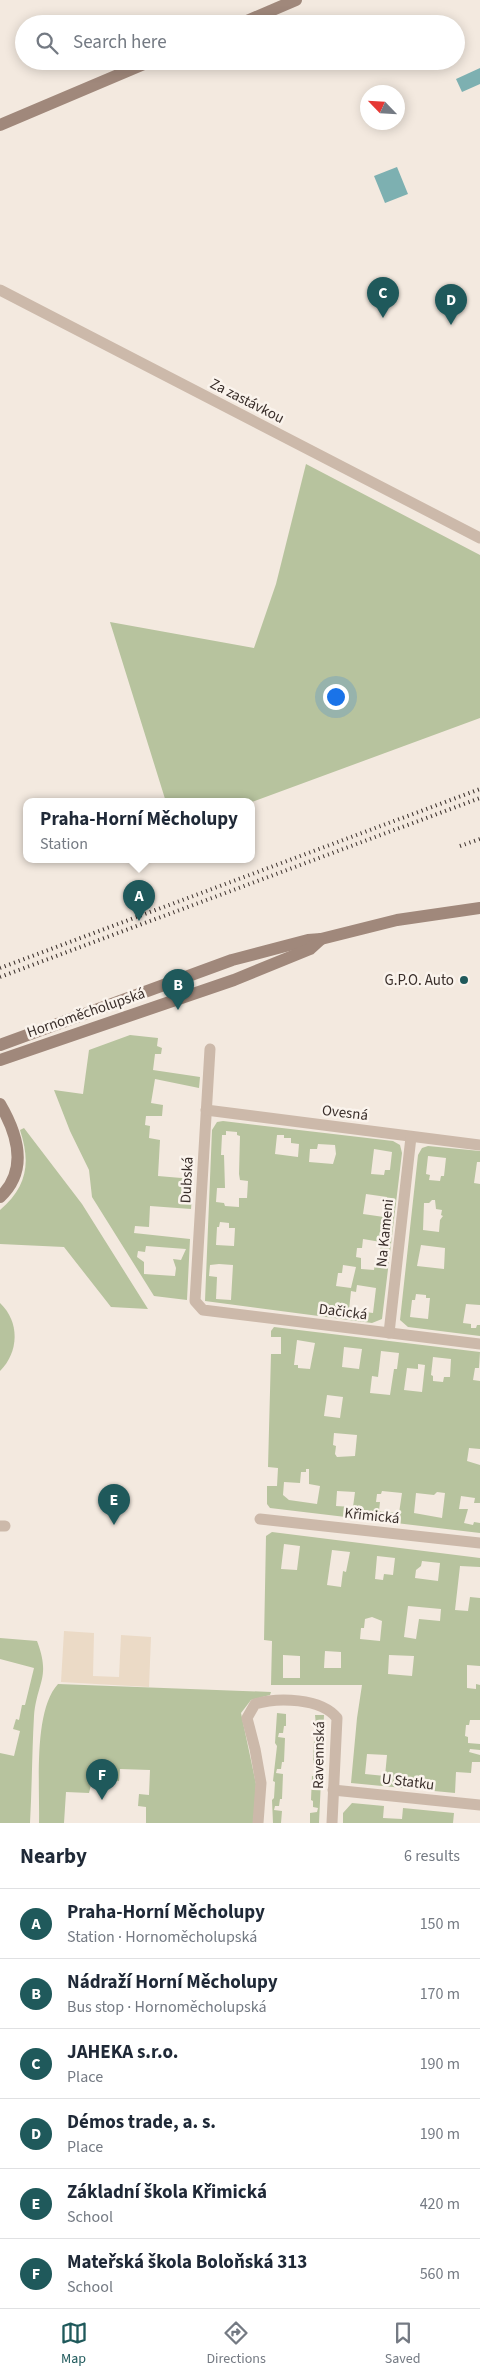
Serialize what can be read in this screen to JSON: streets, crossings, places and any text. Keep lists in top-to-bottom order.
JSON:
{
  "streets": {
    "street": [
      "Za zastávkou",
      "Hornoměcholupská",
      "Ovesná",
      "Dubská",
      "Na Kameni",
      "Dačická",
      "Křimická",
      "Ravennská",
      "U Statku"
    ]
  },
  "crossings": [
    ["Ovesná", "Dubská"],
    ["Ovesná", "Na Kameni"],
    ["Dubská", "Dačická"],
    ["Na Kameni", "Dačická"],
    ["Ravennská", "U Statku"]
  ],
  "places": ["G.P.O. Auto"],
  "north": "top left",
  "page": {
    "search": "Search here",
    "pins": [
      "C",
      "D",
      "A",
      "B",
      "E",
      "F"
    ],
    "popup": ["Praha-Horní Měcholupy", "Station"],
    "heading": ["Nearby", "6 results"],
    "list": [
      {
        "mark": "A",
        "name": "Praha-Horní Měcholupy",
        "note": "Station · Hornoměcholupská",
        "value": "150 m"
      },
      {
        "mark": "B",
        "name": "Nádraží Horní Měcholupy",
        "note": "Bus stop · Hornoměcholupská",
        "value": "170 m"
      },
      {
        "mark": "C",
        "name": "JAHEKA s.r.o.",
        "note": "Place",
        "value": "190 m"
      },
      {
        "mark": "D",
        "name": "Démos trade, a. s.",
        "note": "Place",
        "value": "190 m"
      },
      {
        "mark": "E",
        "name": "Základní škola Křimická",
        "note": "School",
        "value": "420 m"
      },
      {
        "mark": "F",
        "name": "Mateřská škola Boloňská 313",
        "note": "School",
        "value": "560 m"
      }
    ],
    "nav": ["Map", "Directions", "Saved"]
  }
}
